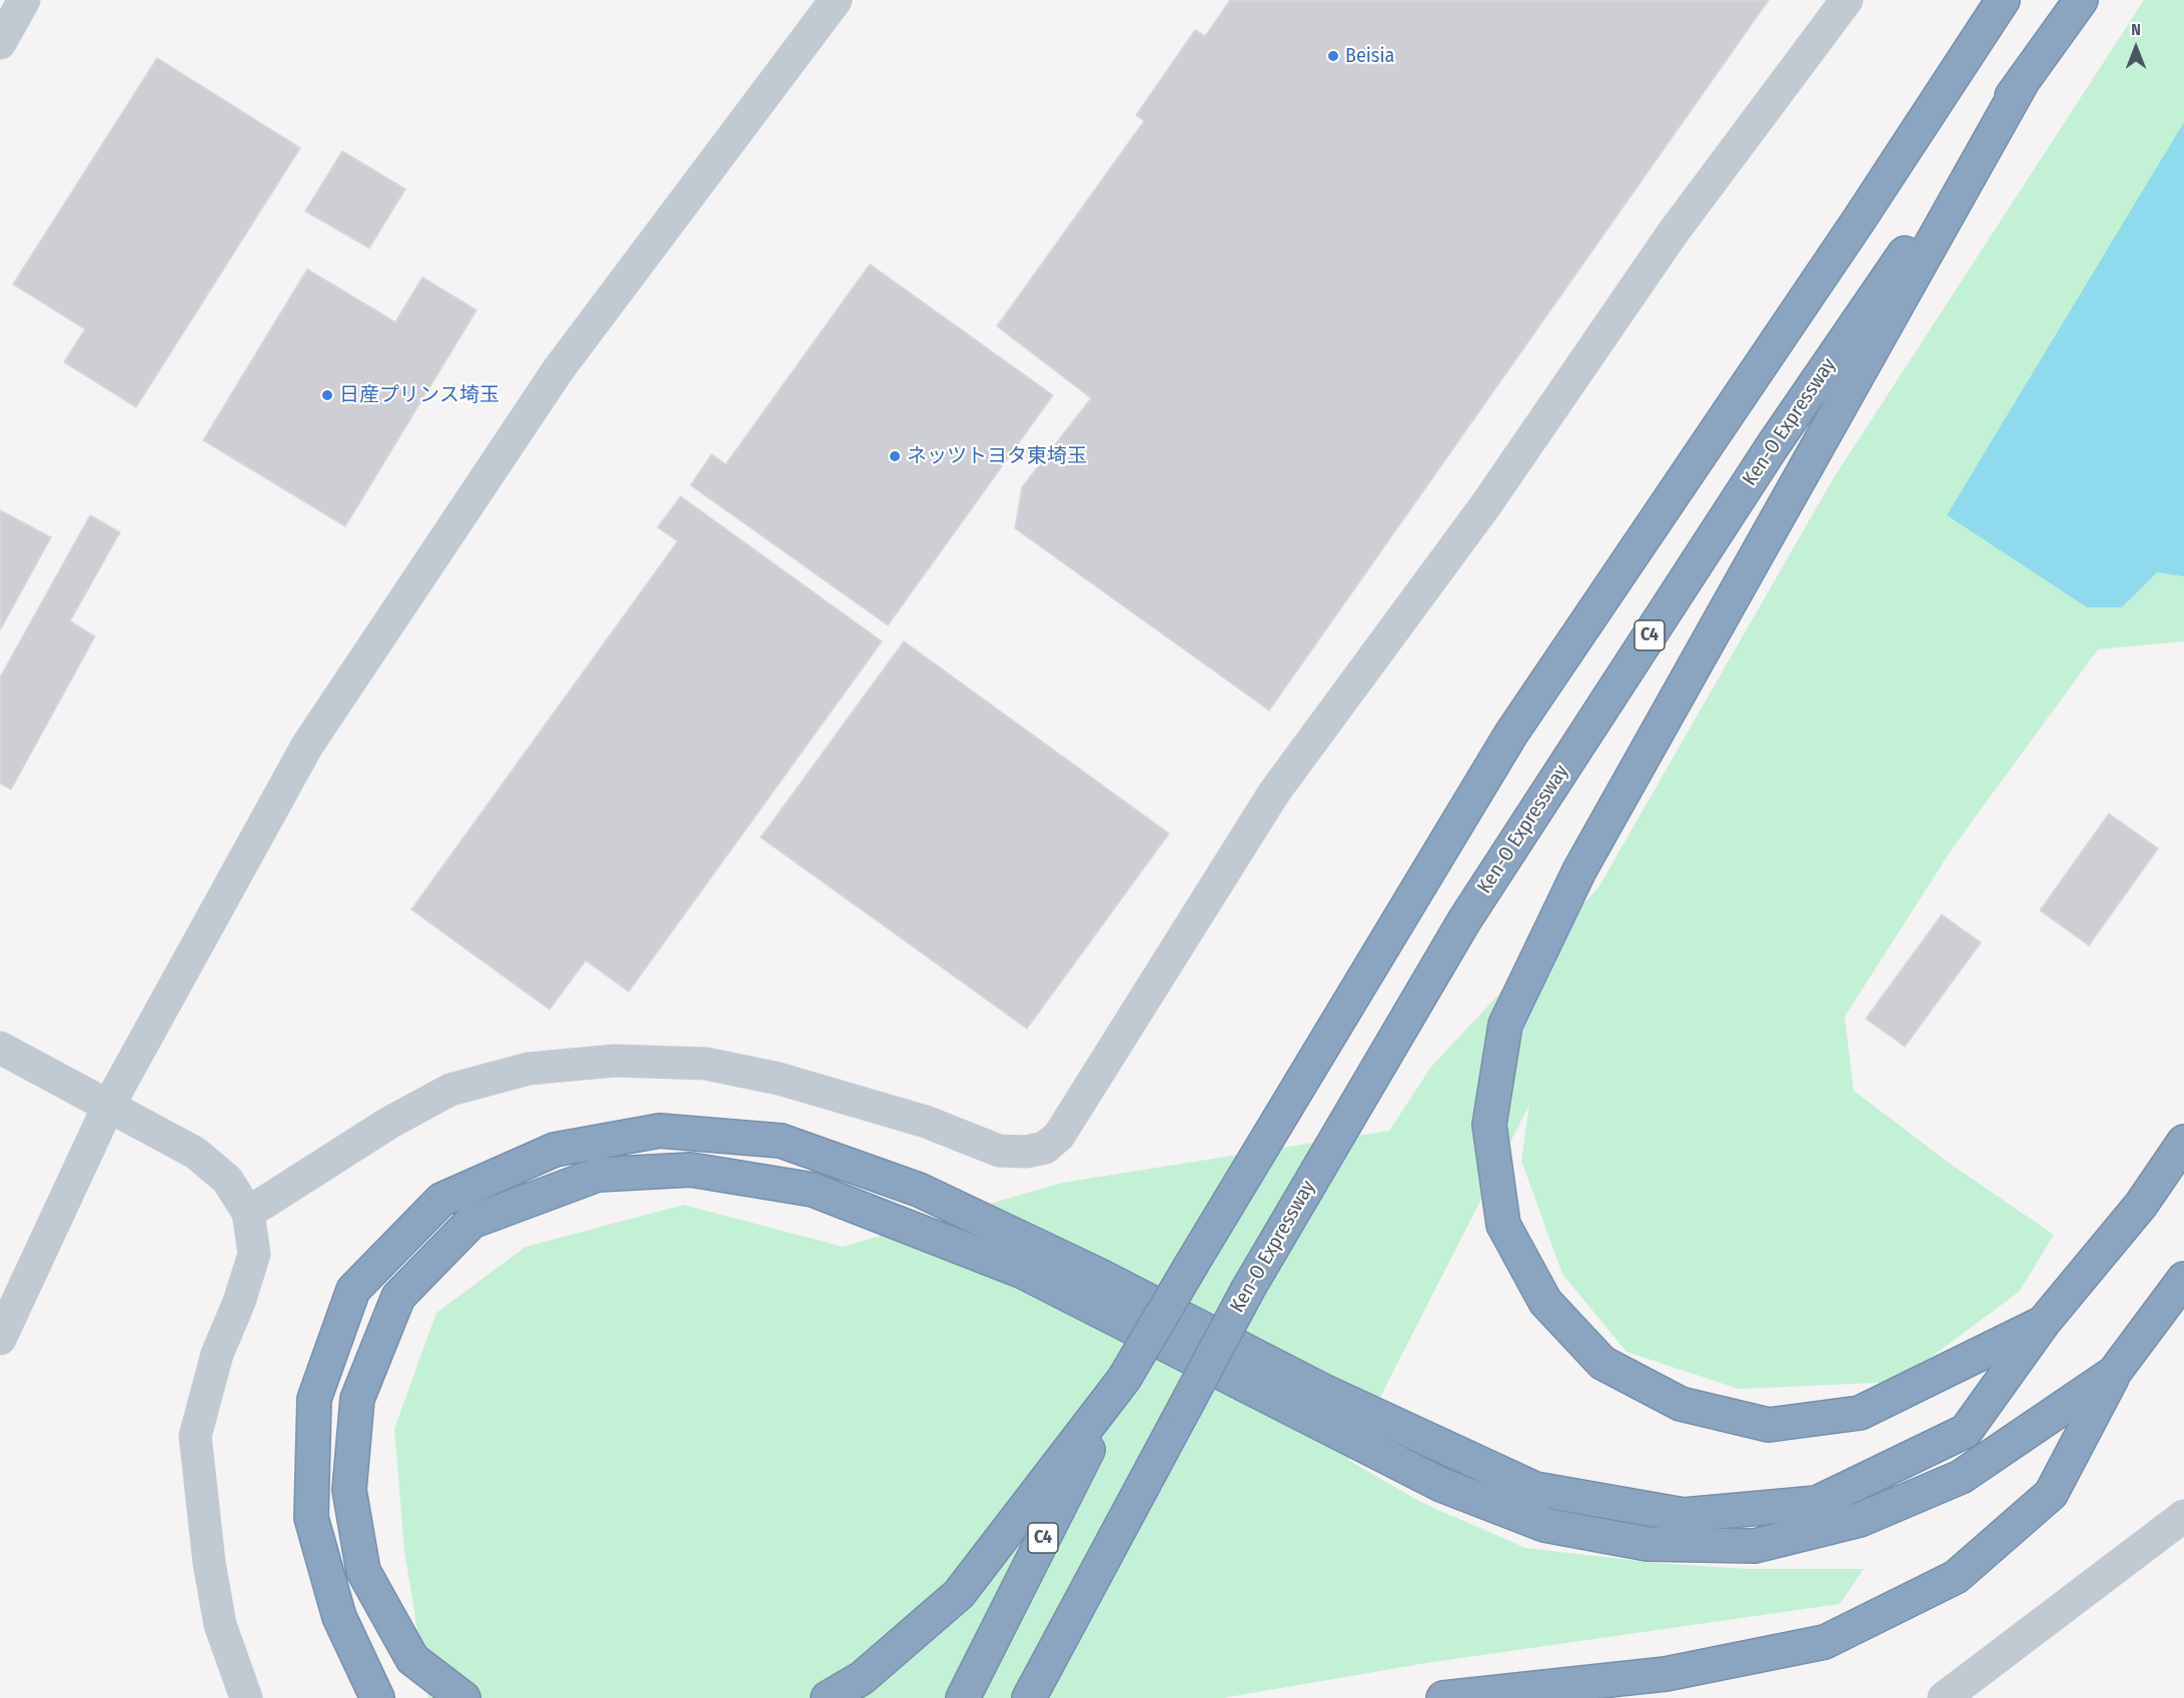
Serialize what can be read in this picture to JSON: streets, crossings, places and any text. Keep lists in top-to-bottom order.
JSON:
{
  "streets": {
    "highway": ["Ken-O Expressway", "C4"]
  },
  "places": ["Beisia", "日産プリンス埼玉", "ネッツトヨタ東埼玉"],
  "north": "top"
}
